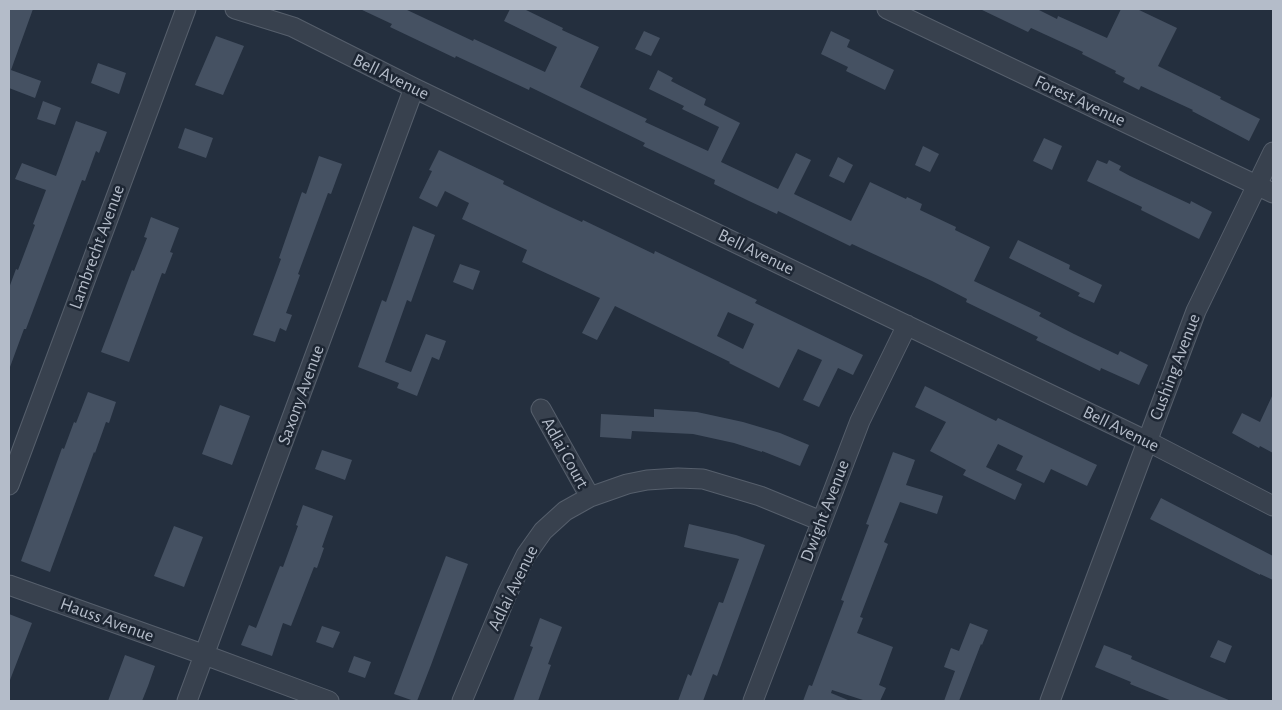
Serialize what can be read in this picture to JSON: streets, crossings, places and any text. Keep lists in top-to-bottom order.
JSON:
{
  "streets": {
    "street": [
      "Bell Avenue",
      "Forest Avenue",
      "Lambrecht Avenue",
      "Cushing Avenue",
      "Saxony Avenue",
      "Adlai Court",
      "Dwight Avenue",
      "Adlai Avenue",
      "Hauss Avenue"
    ]
  },
  "crossings": [
    ["Bell Avenue", "Cushing Avenue"],
    ["Bell Avenue", "Saxony Avenue"],
    ["Bell Avenue", "Dwight Avenue"],
    ["Forest Avenue", "Cushing Avenue"],
    ["Saxony Avenue", "Hauss Avenue"],
    ["Adlai Court", "Adlai Avenue"],
    ["Dwight Avenue", "Adlai Avenue"]
  ]
}
